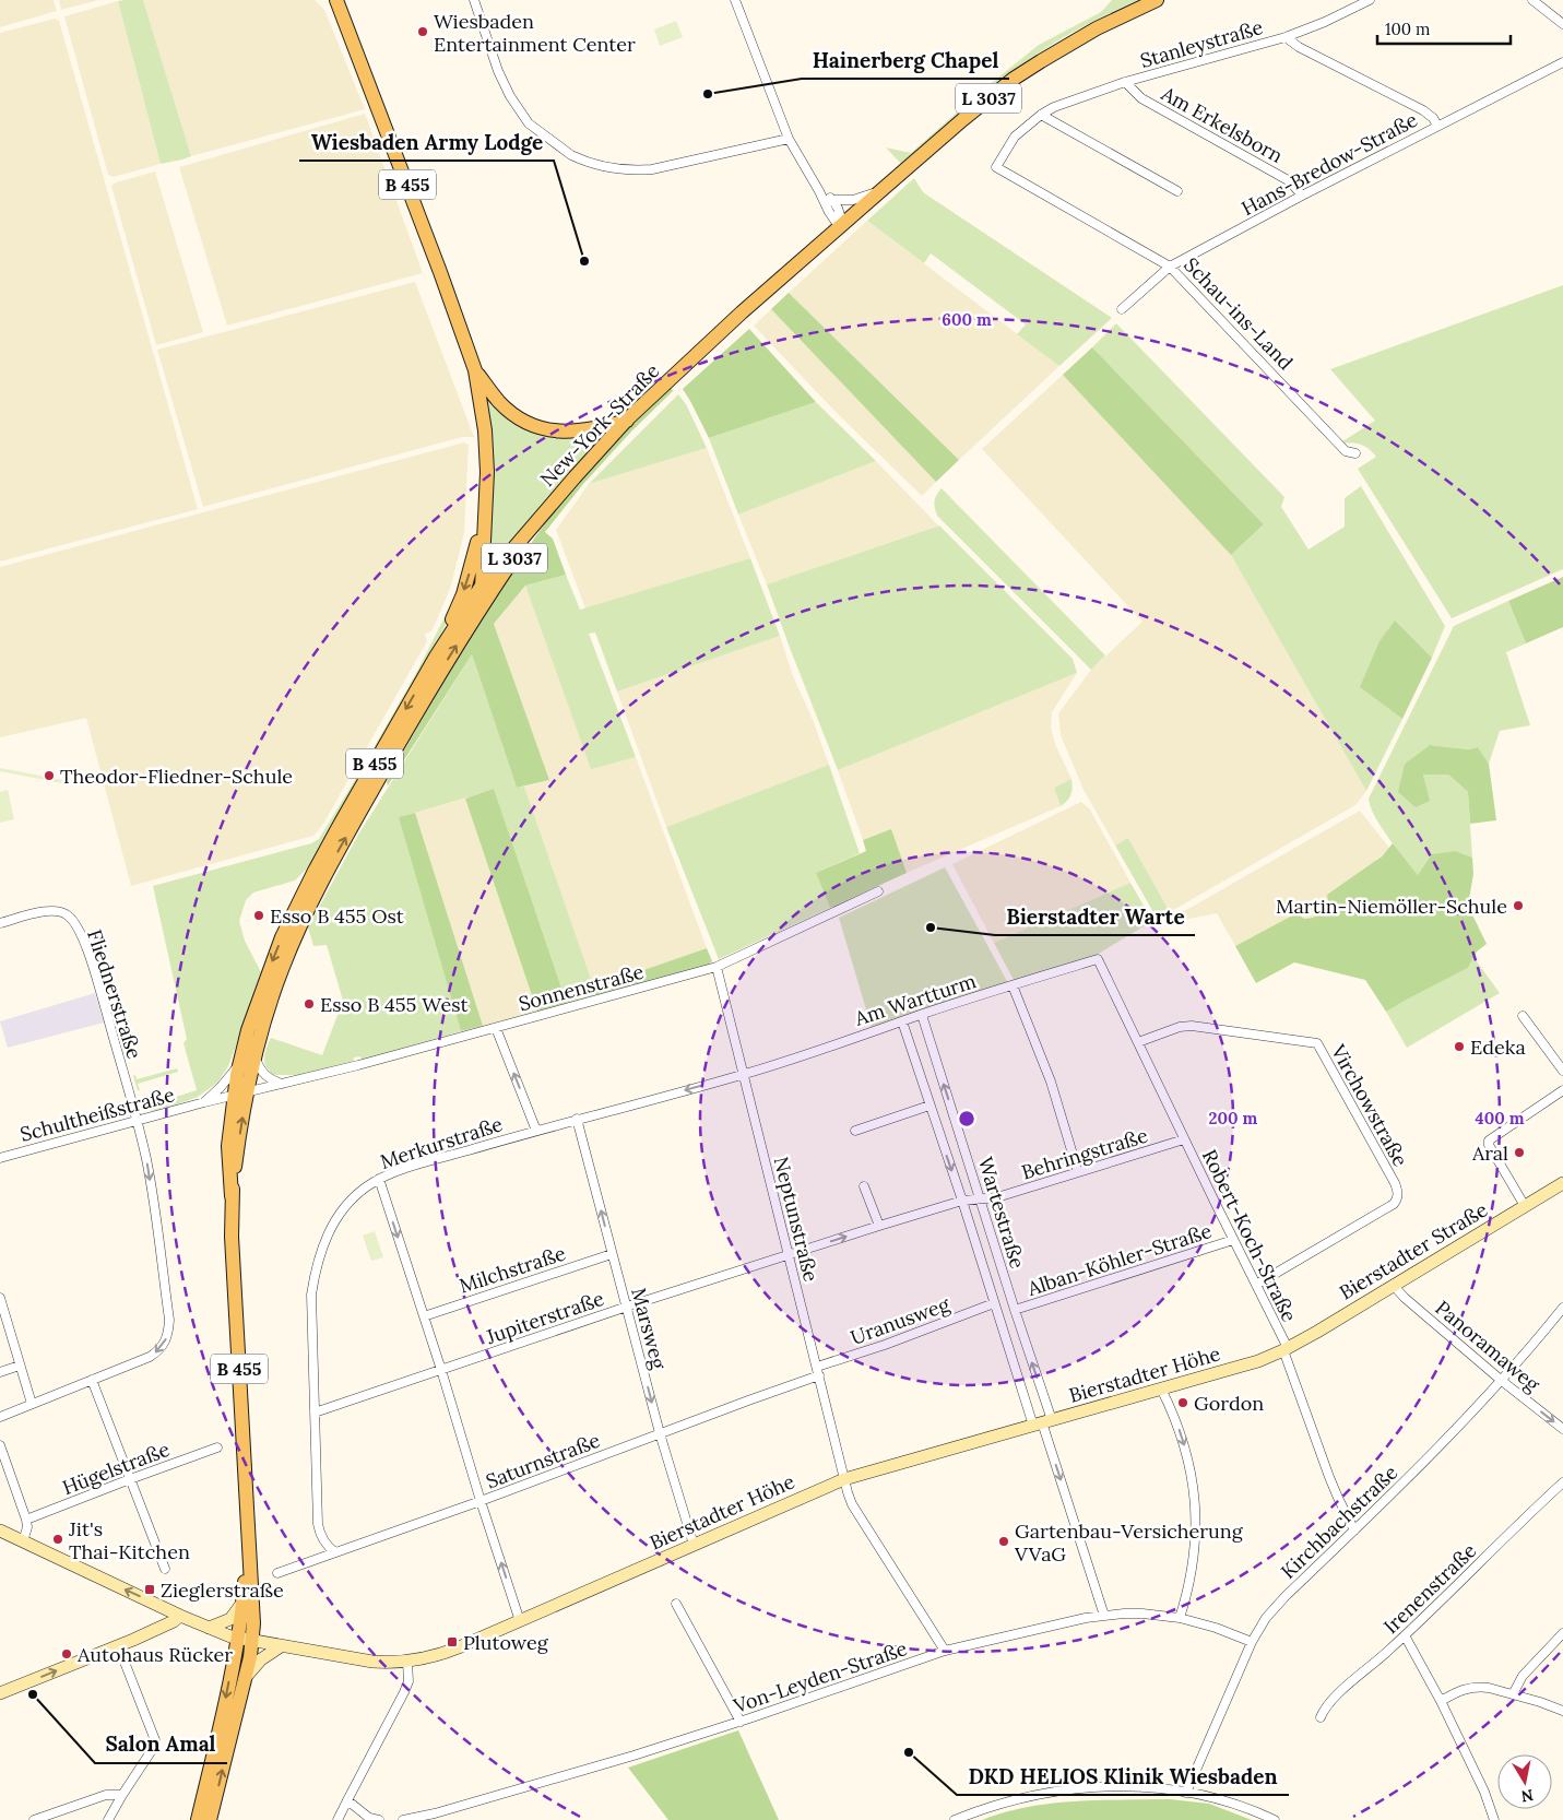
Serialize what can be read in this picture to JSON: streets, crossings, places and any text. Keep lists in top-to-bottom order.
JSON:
{
  "streets": {
    "main road": [
      "L 3037",
      "B 455",
      "New-York-Straße",
      "Bierstadter Straße",
      "Bierstadter Höhe"
    ],
    "street": [
      "Stanleystraße",
      "Am Erkelsborn",
      "Hans-Bredow-Straße",
      "Schau-ins-Land",
      "Sonnenstraße",
      "Fliednerstraße",
      "Am Wartturm",
      "Virchowstraße",
      "Schultheißstraße",
      "Merkurstraße",
      "Behringstraße",
      "Wartestraße",
      "Neptunstraße",
      "Robert-Koch-Straße",
      "Alban-Köhler-Straße",
      "Milchstraße",
      "Jupiterstraße",
      "Uranusweg",
      "Marsweg",
      "Panoramaweg",
      "Saturnstraße",
      "Hügelstraße",
      "Kirchbachstraße",
      "Irenenstraße",
      "Von-Leyden-Straße"
    ]
  },
  "crossings": [
    ["Stanleystraße", "Am Erkelsborn"],
    ["Stanleystraße", "Schau-ins-Land"],
    ["L 3037", "B 455"],
    ["L 3037", "New-York-Straße"],
    ["Am Erkelsborn", "Hans-Bredow-Straße"],
    ["Hans-Bredow-Straße", "Schau-ins-Land"],
    ["B 455", "New-York-Straße"],
    ["B 455", "Sonnenstraße"],
    ["B 455", "Schultheißstraße"],
    ["B 455", "Bierstadter Höhe"],
    ["New-York-Straße", "Schultheißstraße"],
    ["Sonnenstraße", "Schultheißstraße"],
    ["Sonnenstraße", "Neptunstraße"],
    ["Fliednerstraße", "Schultheißstraße"],
    ["Am Wartturm", "Merkurstraße"],
    ["Am Wartturm", "Wartestraße"],
    ["Am Wartturm", "Neptunstraße"],
    ["Am Wartturm", "Robert-Koch-Straße"],
    ["Virchowstraße", "Robert-Koch-Straße"],
    ["Merkurstraße", "Neptunstraße"],
    ["Merkurstraße", "Jupiterstraße"],
    ["Merkurstraße", "Marsweg"],
    ["Merkurstraße", "Saturnstraße"],
    ["Behringstraße", "Wartestraße"],
    ["Behringstraße", "Robert-Koch-Straße"],
    ["Behringstraße", "Jupiterstraße"],
    ["Wartestraße", "Alban-Köhler-Straße"],
    ["Wartestraße", "Uranusweg"],
    ["Wartestraße", "Bierstadter Höhe"],
    ["Neptunstraße", "Jupiterstraße"],
    ["Neptunstraße", "Uranusweg"],
    ["Neptunstraße", "Bierstadter Höhe"],
    ["Neptunstraße", "Saturnstraße"],
    ["Neptunstraße", "Von-Leyden-Straße"],
    ["Robert-Koch-Straße", "Bierstadter Straße"],
    ["Robert-Koch-Straße", "Alban-Köhler-Straße"],
    ["Robert-Koch-Straße", "Bierstadter Höhe"],
    ["Robert-Koch-Straße", "Kirchbachstraße"],
    ["Bierstadter Straße", "Panoramaweg"],
    ["Bierstadter Straße", "Bierstadter Höhe"],
    ["Milchstraße", "Marsweg"],
    ["Jupiterstraße", "Marsweg"],
    ["Uranusweg", "Saturnstraße"],
    ["Marsweg", "Bierstadter Höhe"],
    ["Marsweg", "Saturnstraße"],
    ["Panoramaweg", "Kirchbachstraße"],
    ["Kirchbachstraße", "Von-Leyden-Straße"]
  ],
  "one_way": ["Fliednerstraße"],
  "places": {
    "other": [
      "Wiesbaden Entertainment Center",
      "Hainerberg Chapel",
      "Wiesbaden Army Lodge",
      "Theodor-Fliedner-Schule",
      "Martin-Niemöller-Schule",
      "Esso B 455 Ost",
      "Bierstadter Warte",
      "Esso B 455 West",
      "Edeka",
      "Aral",
      "Gordon",
      "Jit's Thai-Kitchen",
      "Gartenbau-Versicherung VVaG",
      "Autohaus Rücker",
      "Salon Amal",
      "DKD HELIOS Klinik Wiesbaden"
    ],
    "transit": ["Zieglerstraße", "Plutoweg"]
  },
  "scale_bar": "100 m",
  "north": "bottom",
  "rings": ["600 m", "200 m", "400 m"]
}
